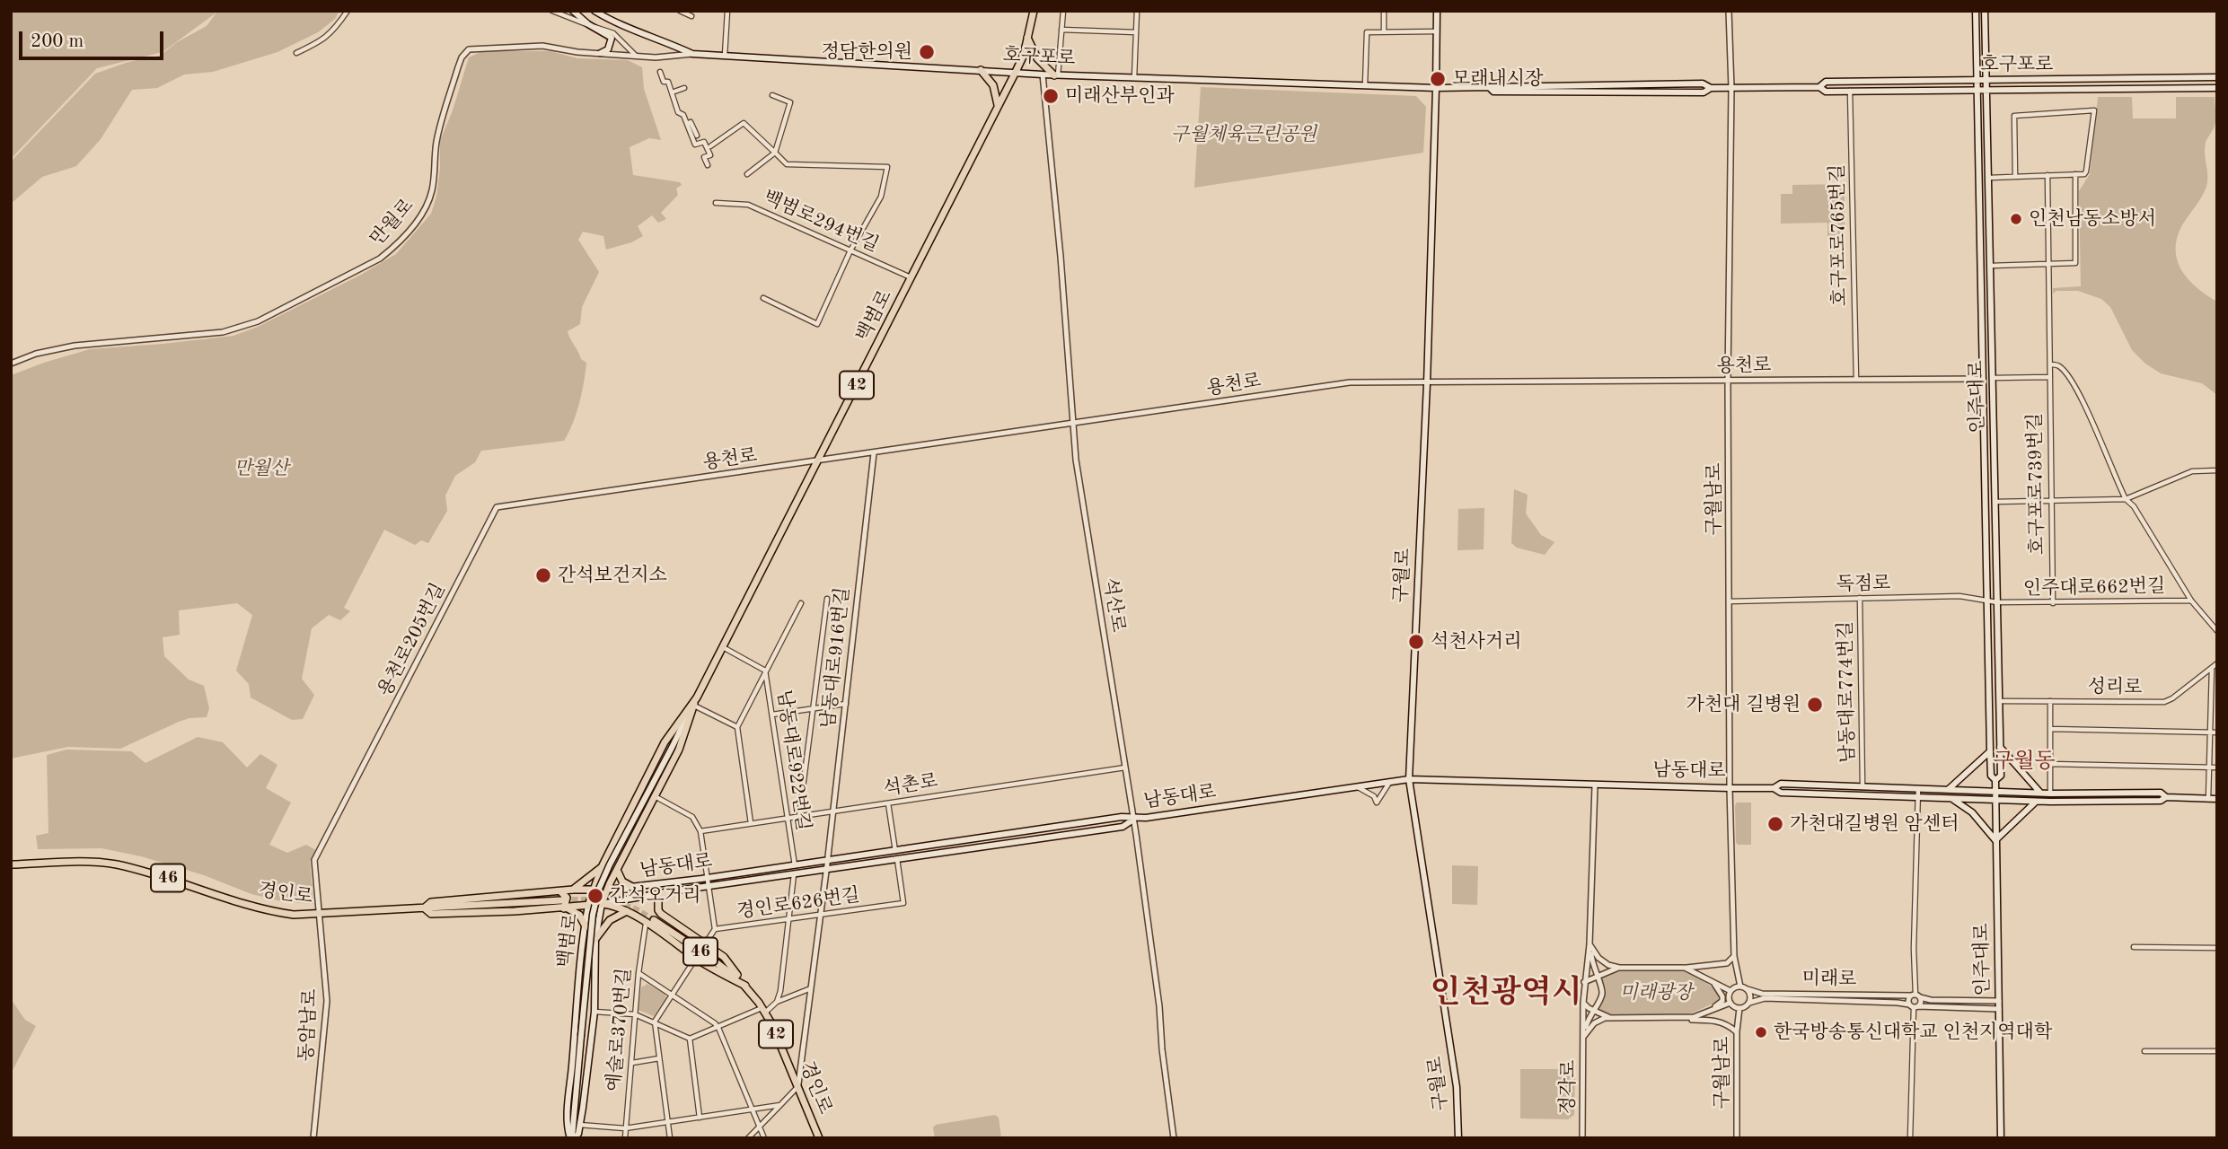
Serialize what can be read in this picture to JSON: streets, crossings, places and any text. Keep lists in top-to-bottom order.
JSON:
{
  "streets": {
    "main road": [
      "호구포로",
      "백범로",
      "42",
      "인주대로",
      "구월로",
      "남동대로",
      "46",
      "경인로"
    ],
    "street": [
      "백범로294번길",
      "만월로",
      "호구포로765번길",
      "용천로",
      "호구포로739번길",
      "구월남로",
      "독점로",
      "인주대로662번길",
      "석산로",
      "용천로205번길",
      "남동대로916번길",
      "성리로",
      "남동대로774번길",
      "남동대로922번길",
      "석촌로",
      "경인로626번길",
      "미래로",
      "동암남로",
      "예술로370번길",
      "정각로"
    ]
  },
  "crossings": [
    ["호구포로", "만월로"],
    ["호구포로", "호구포로765번길"],
    ["호구포로", "백범로"],
    ["호구포로", "인주대로"],
    ["호구포로", "구월남로"],
    ["호구포로", "구월로"],
    ["호구포로", "석산로"],
    ["백범로294번길", "백범로"],
    ["호구포로765번길", "용천로"],
    ["백범로", "용천로"],
    ["백범로", "남동대로922번길"],
    ["백범로", "남동대로"],
    ["백범로", "경인로"],
    ["용천로", "인주대로"],
    ["용천로", "구월남로"],
    ["용천로", "구월로"],
    ["용천로", "석산로"],
    ["용천로", "용천로205번길"],
    ["용천로", "남동대로916번길"],
    ["인주대로", "독점로"],
    ["인주대로", "인주대로662번길"],
    ["인주대로", "성리로"],
    ["인주대로", "남동대로"],
    ["인주대로", "미래로"],
    ["호구포로739번길", "인주대로662번길"],
    ["구월남로", "독점로"],
    ["구월남로", "남동대로"],
    ["구월남로", "미래로"],
    ["구월로", "남동대로"],
    ["독점로", "인주대로662번길"],
    ["독점로", "남동대로774번길"],
    ["석산로", "남동대로"],
    ["석산로", "석촌로"],
    ["용천로205번길", "경인로"],
    ["용천로205번길", "동암남로"],
    ["남동대로916번길", "남동대로"],
    ["남동대로916번길", "석촌로"],
    ["남동대로916번길", "경인로"],
    ["남동대로916번길", "경인로626번길"],
    ["남동대로774번길", "남동대로"],
    ["남동대로922번길", "남동대로"],
    ["남동대로922번길", "석촌로"],
    ["남동대로", "경인로"],
    ["경인로", "경인로626번길"],
    ["경인로", "동암남로"],
    ["경인로", "예술로370번길"]
  ],
  "districts": ["구월동", "인천광역시"],
  "parks": ["구월체육근린공원", "만월산", "미래광장"],
  "places": [
    "정담한의원",
    "모래내시장",
    "미래산부인과",
    "인천남동소방서",
    "간석보건지소",
    "석천사거리",
    "가천대 길병원",
    "가천대길병원 암센터",
    "간석오거리",
    "한국방송통신대학교 인천지역대학"
  ],
  "scale_bar": "200 m"
}
